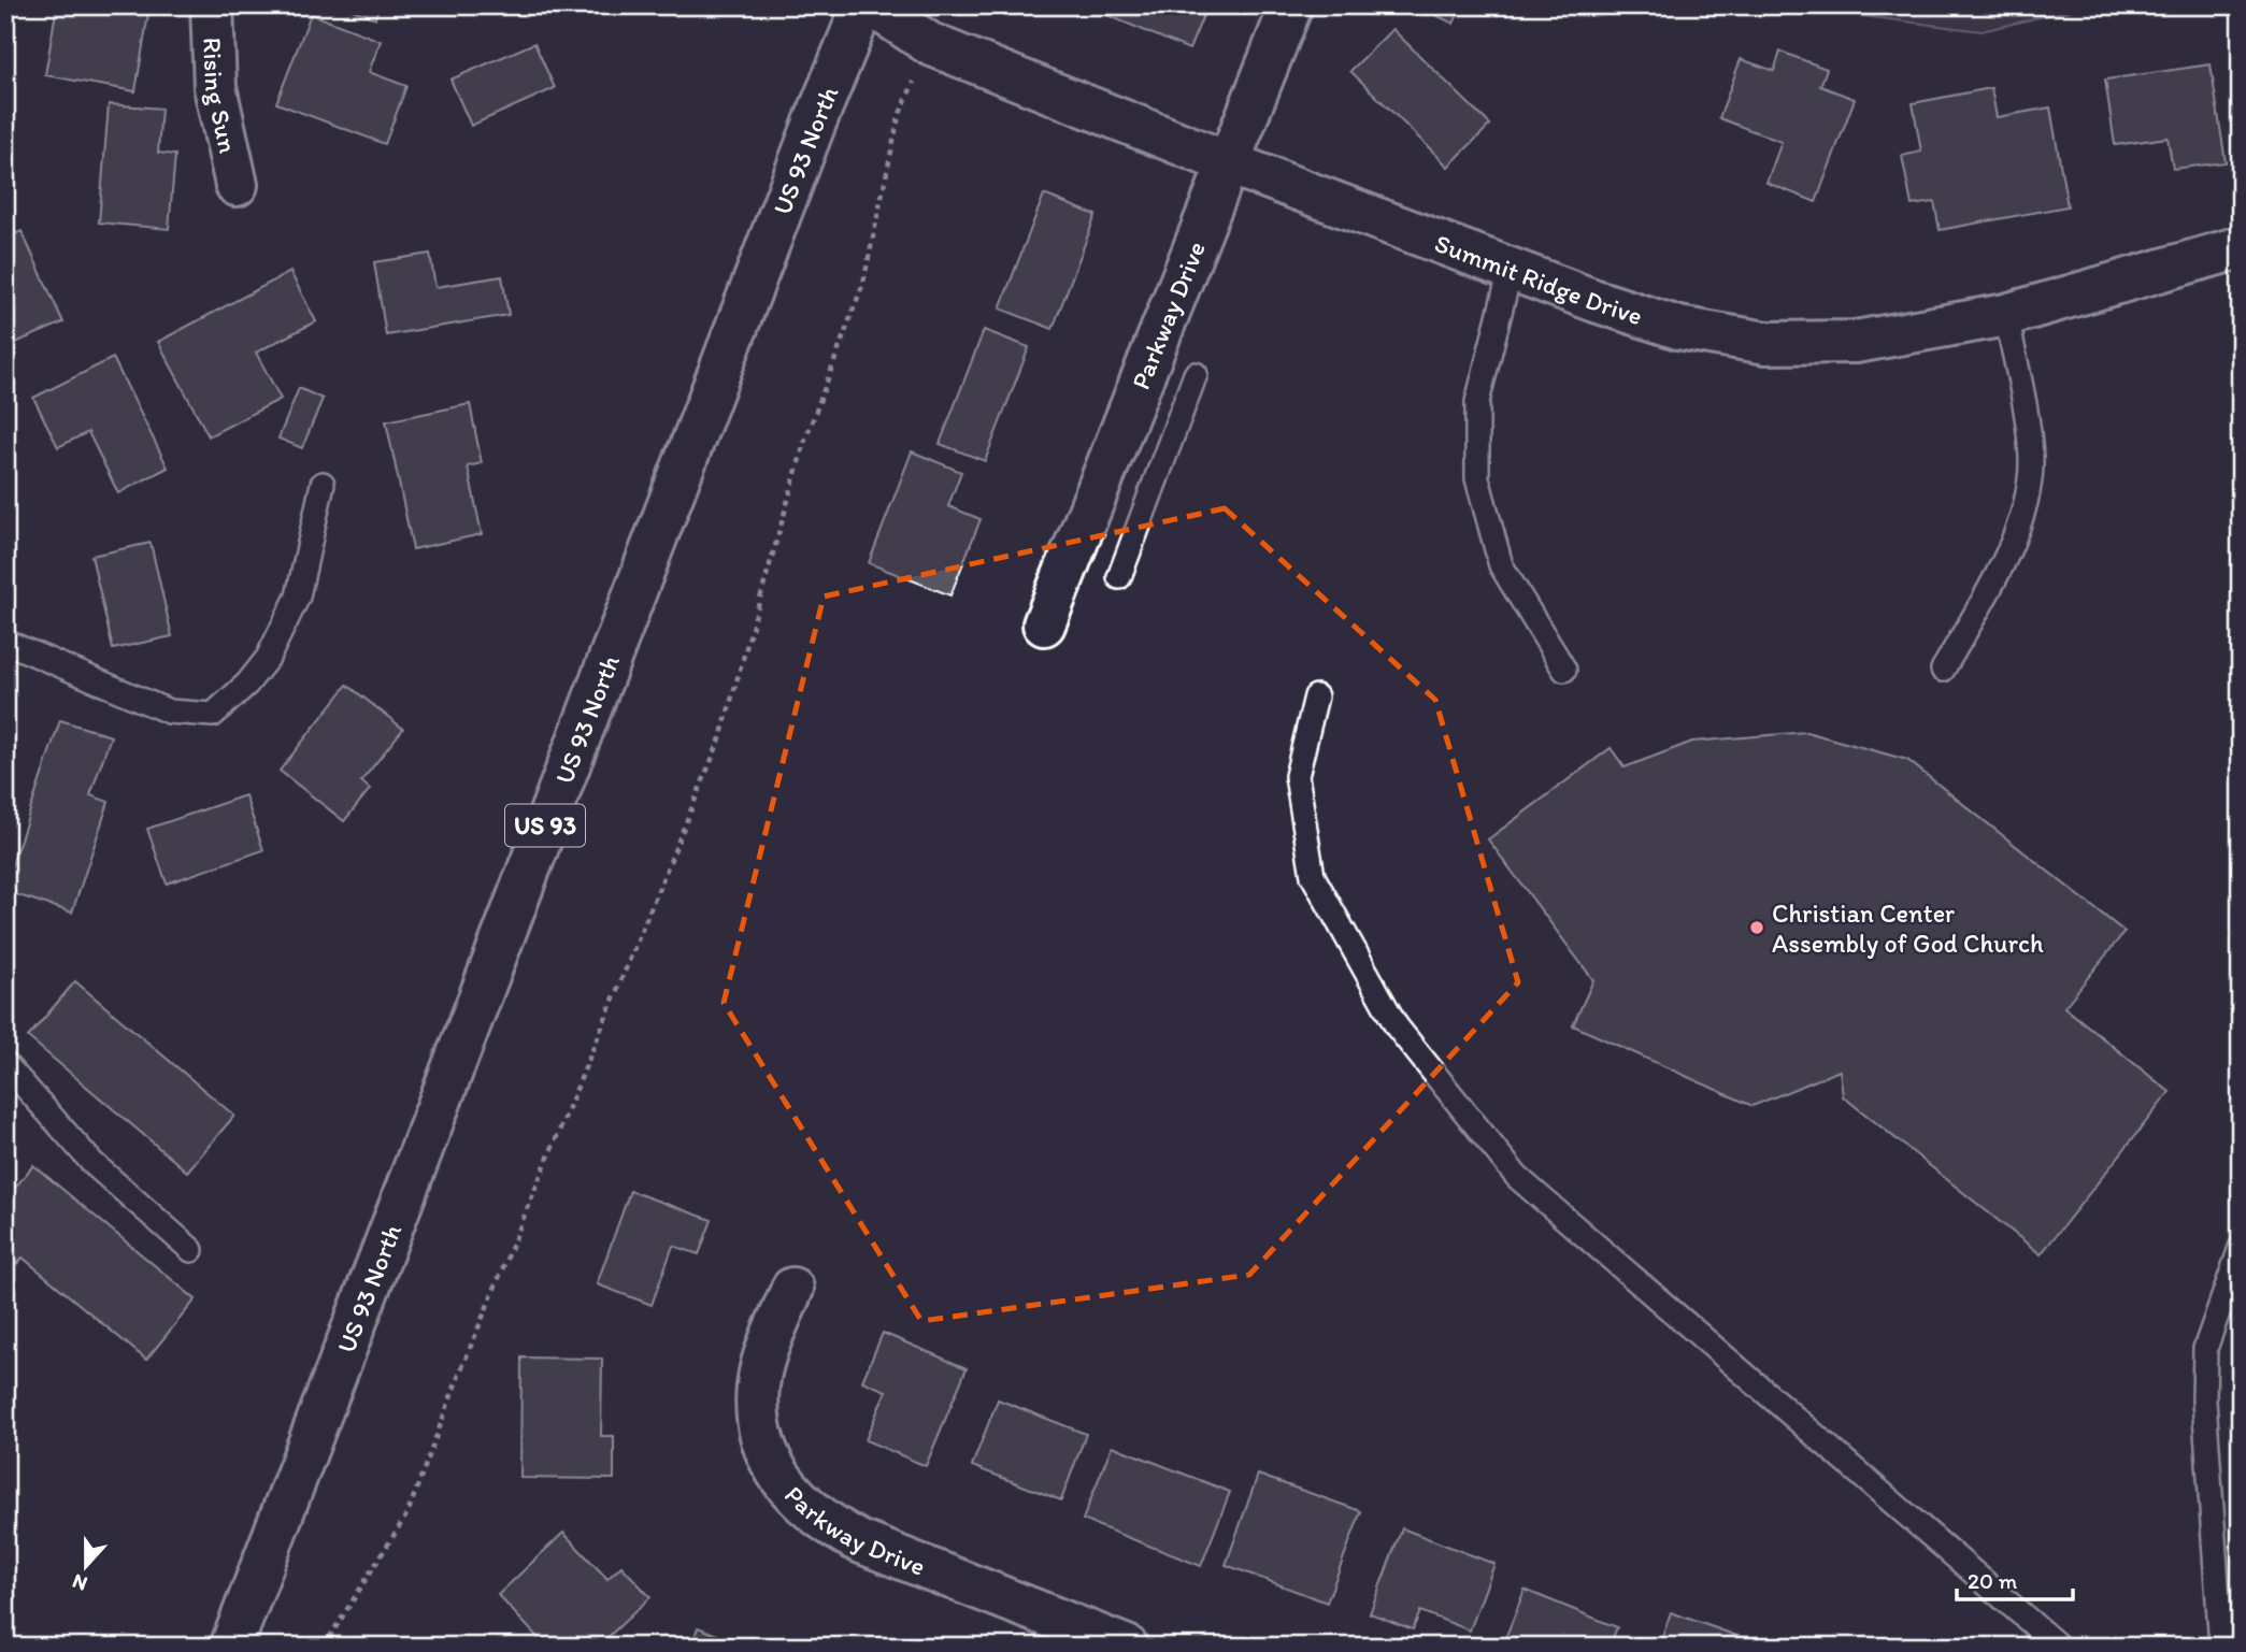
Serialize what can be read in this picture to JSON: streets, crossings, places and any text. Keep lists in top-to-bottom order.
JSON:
{
  "streets": {
    "street": [
      "Rising Sun",
      "US 93 North",
      "Summit Ridge Drive",
      "Parkway Drive",
      "US 93"
    ]
  },
  "crossings": [
    ["Summit Ridge Drive", "Parkway Drive"]
  ],
  "places": ["Christian Center Assembly of God Church"],
  "scale_bar": "20 m",
  "north": "bottom"
}
